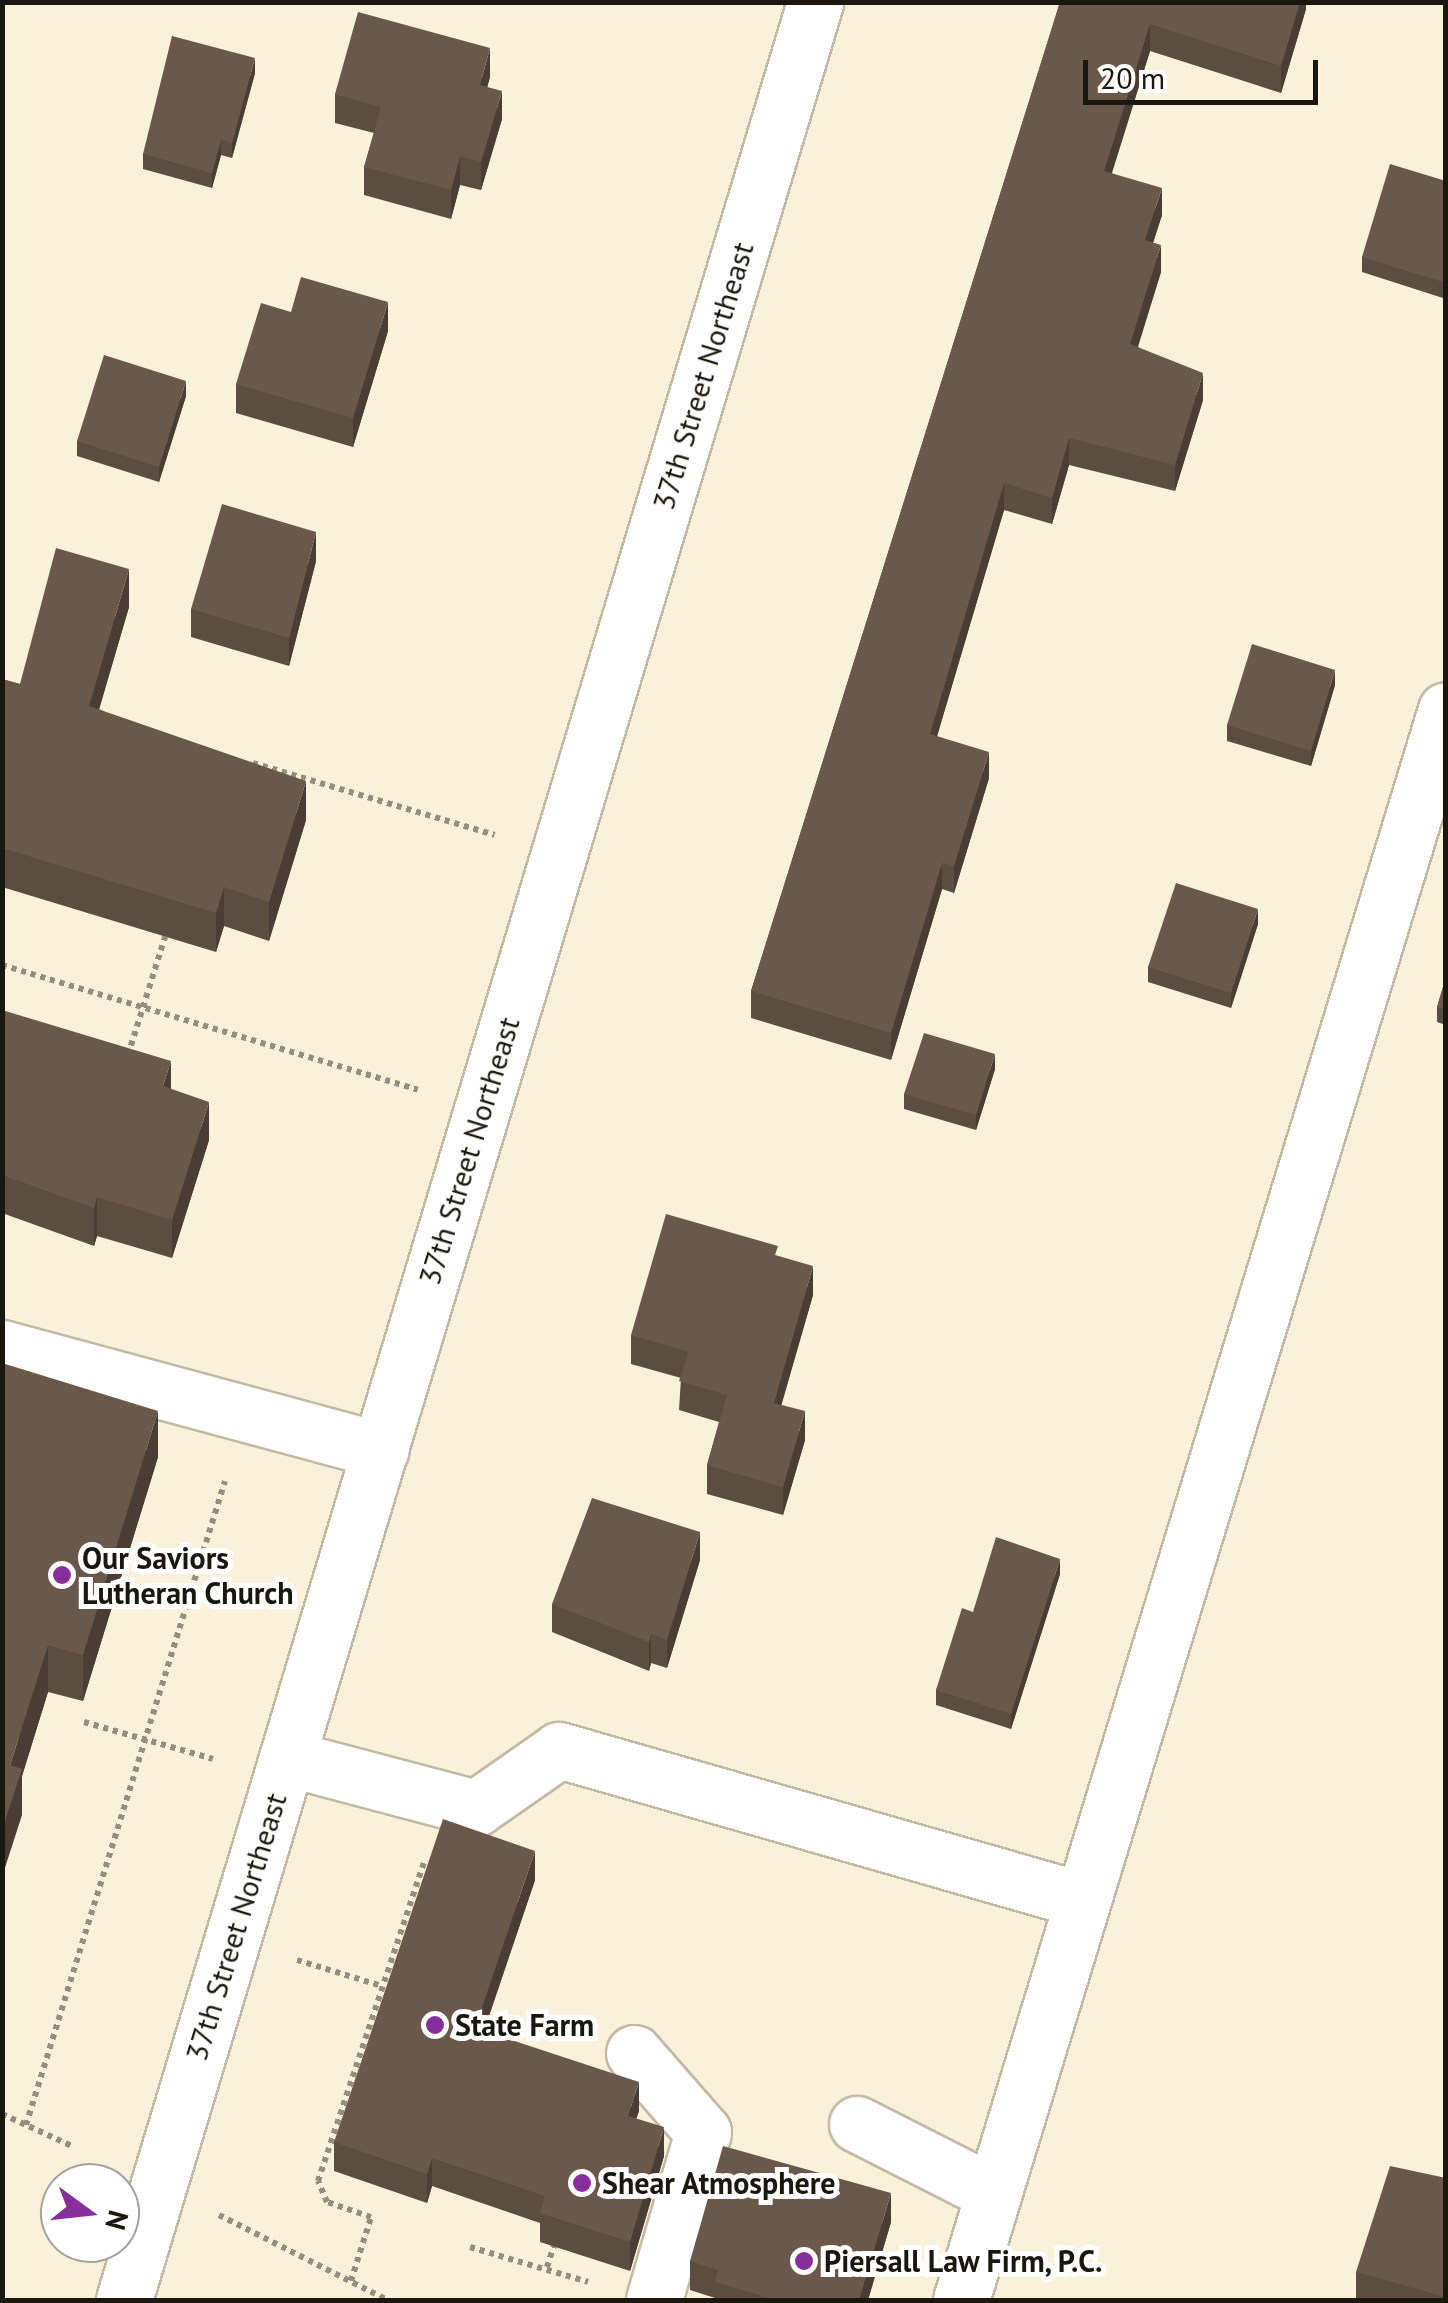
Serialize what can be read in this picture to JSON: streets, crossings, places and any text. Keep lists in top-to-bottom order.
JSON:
{
  "streets": {
    "street": ["37th Street Northeast"]
  },
  "places": [
    "Our Saviors Lutheran Church",
    "State Farm",
    "Shear Atmosphere",
    "Piersall Law Firm, P.C."
  ],
  "scale_bar": "20 m",
  "north": "right"
}
